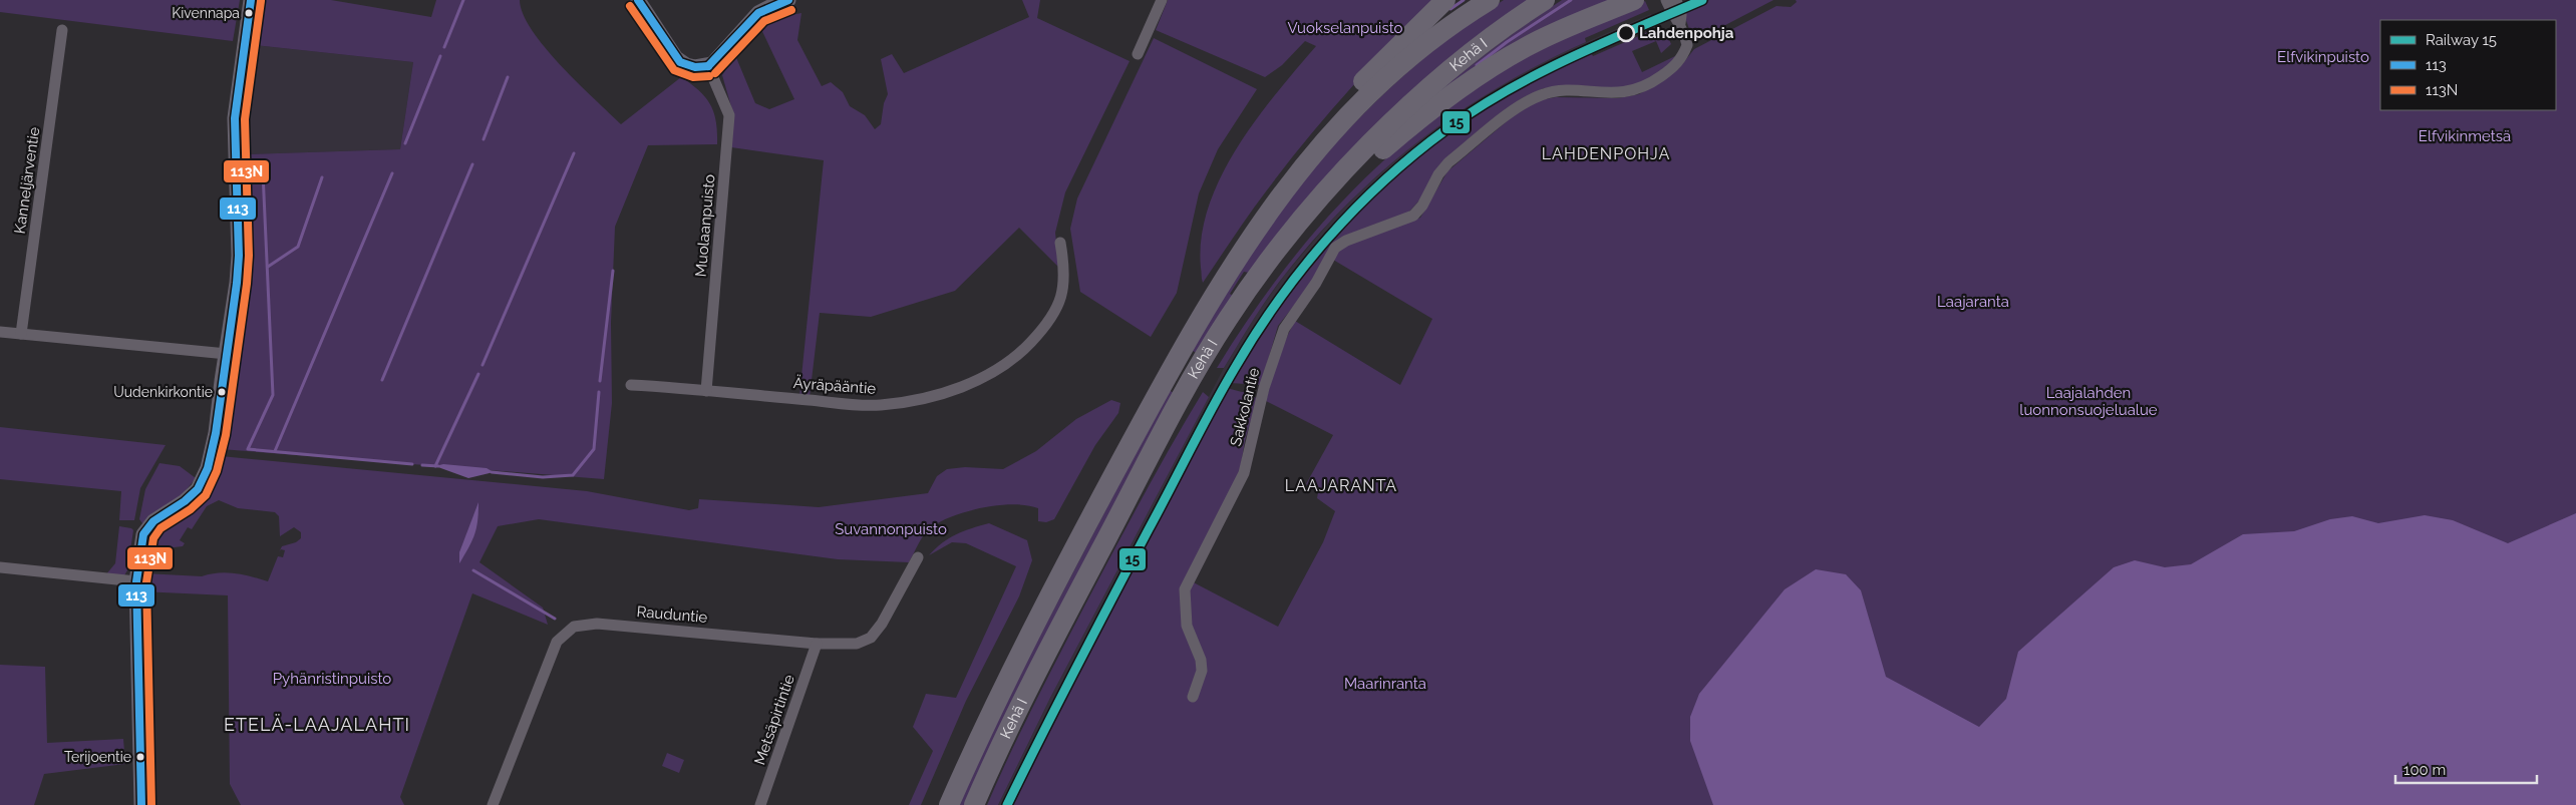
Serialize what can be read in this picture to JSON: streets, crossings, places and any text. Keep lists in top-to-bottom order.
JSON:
{
  "streets": {
    "highway": ["Kehä I"],
    "street": [
      "Kanneljärventie",
      "Muolaanpuisto",
      "Äyräpääntie",
      "Sakkolantie",
      "Rauduntie",
      "Metsäpirtintie"
    ]
  },
  "crossings": [
    ["Muolaanpuisto", "Äyräpääntie"],
    ["Rauduntie", "Metsäpirtintie"]
  ],
  "districts": ["LAHDENPOHJA", "LAAJARANTA", "ETELÄ-LAAJALAHTI"],
  "parks": [
    "Vuokselanpuisto",
    "Elfvikinpuisto",
    "Elfvikinmetsä",
    "Laajaranta",
    "Laajalahden luonnonsuojelualue",
    "Suvannonpuisto",
    "Pyhänristinpuisto",
    "Maarinranta"
  ],
  "places": [
    "Kivennapa",
    "Lahdenpohja",
    "Uudenkirkontie",
    "Terijoentie"
  ],
  "lines": ["rail line 15", "transit line 113", "transit line 113N"],
  "legend": ["Railway 15", "113", "113N"],
  "scale_bar": "100 m"
}
